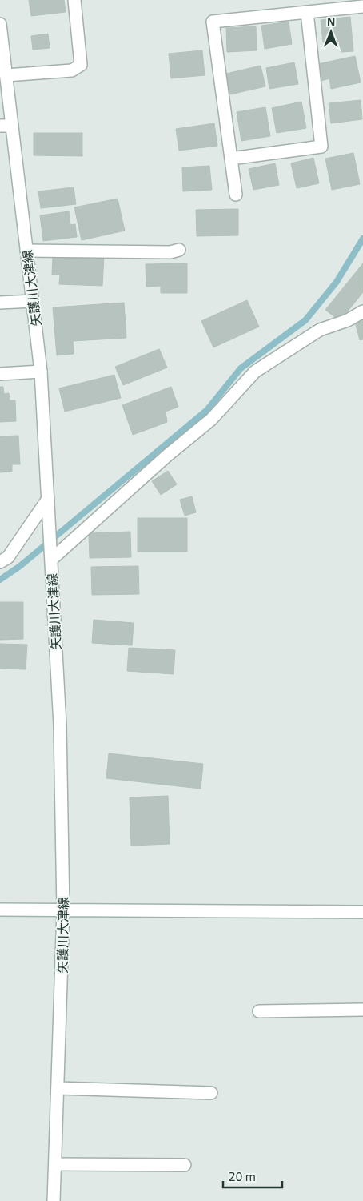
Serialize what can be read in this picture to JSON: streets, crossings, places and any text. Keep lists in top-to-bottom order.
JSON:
{
  "streets": {
    "street": ["矢護川大津線"]
  },
  "scale_bar": "20 m",
  "north": "top"
}
